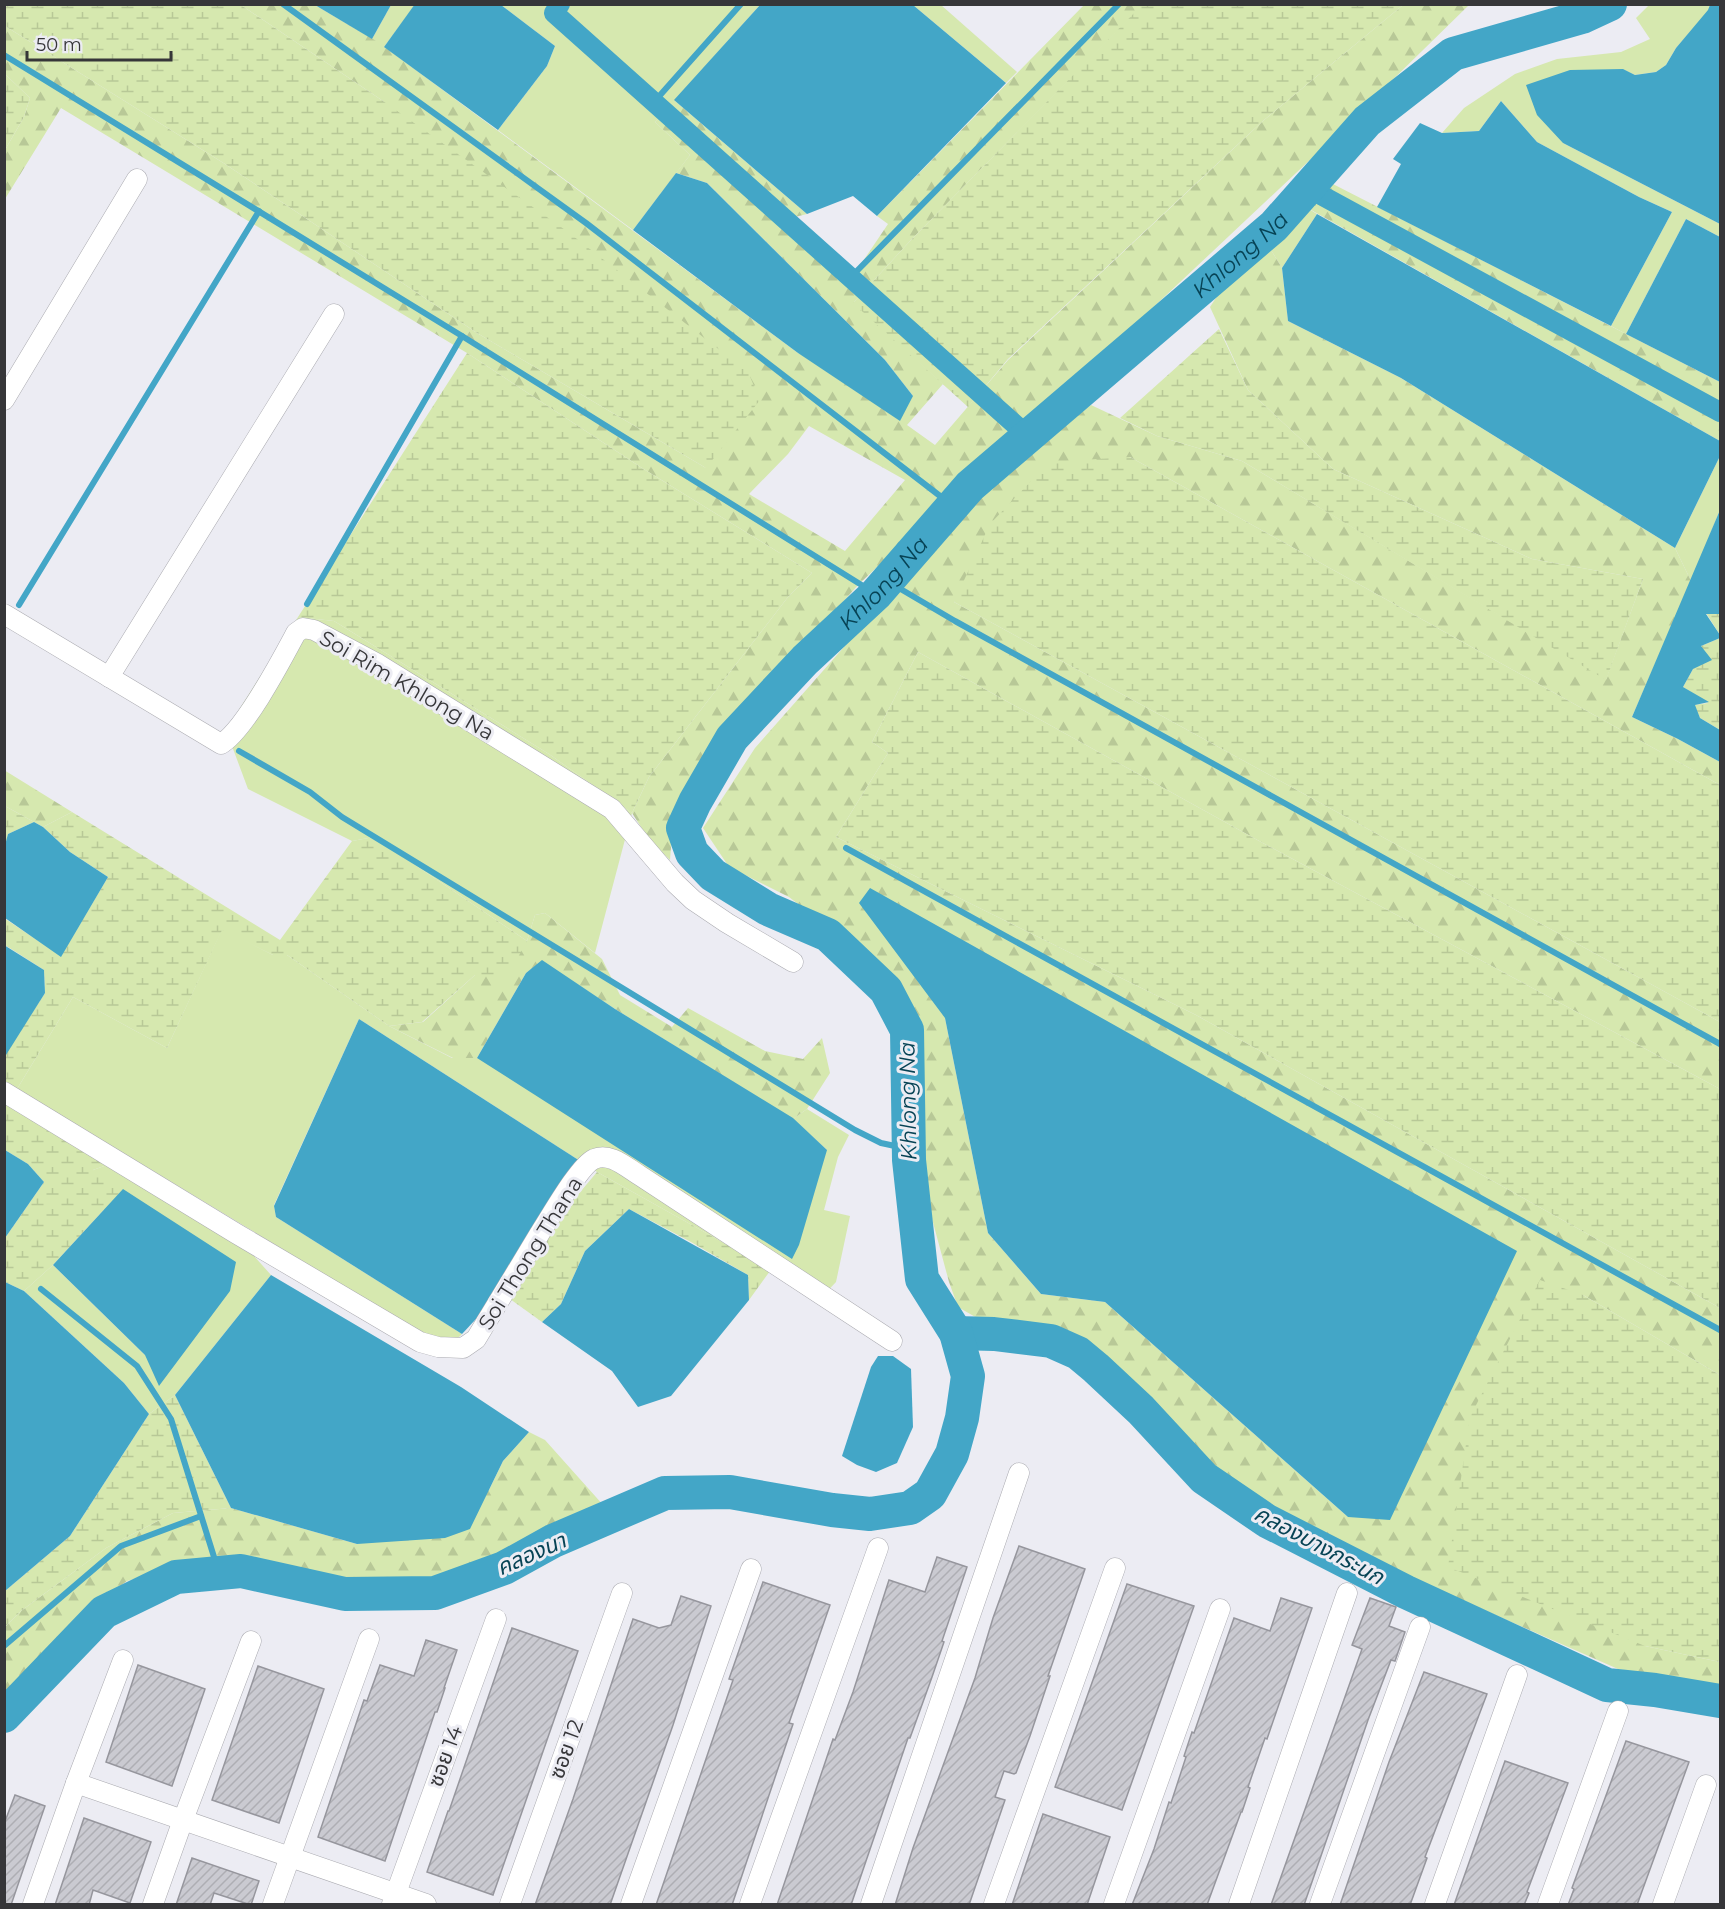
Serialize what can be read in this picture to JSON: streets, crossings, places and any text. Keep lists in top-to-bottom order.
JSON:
{
  "streets": {
    "street": [
      "Soi Rim Khlong Na",
      "Soi Thong Thana",
      "ซอย 12",
      "ซอย 14"
    ]
  },
  "water": ["Khlong Na", "คลองบางกระนก", "คลองนา"],
  "scale_bar": "50 m"
}
